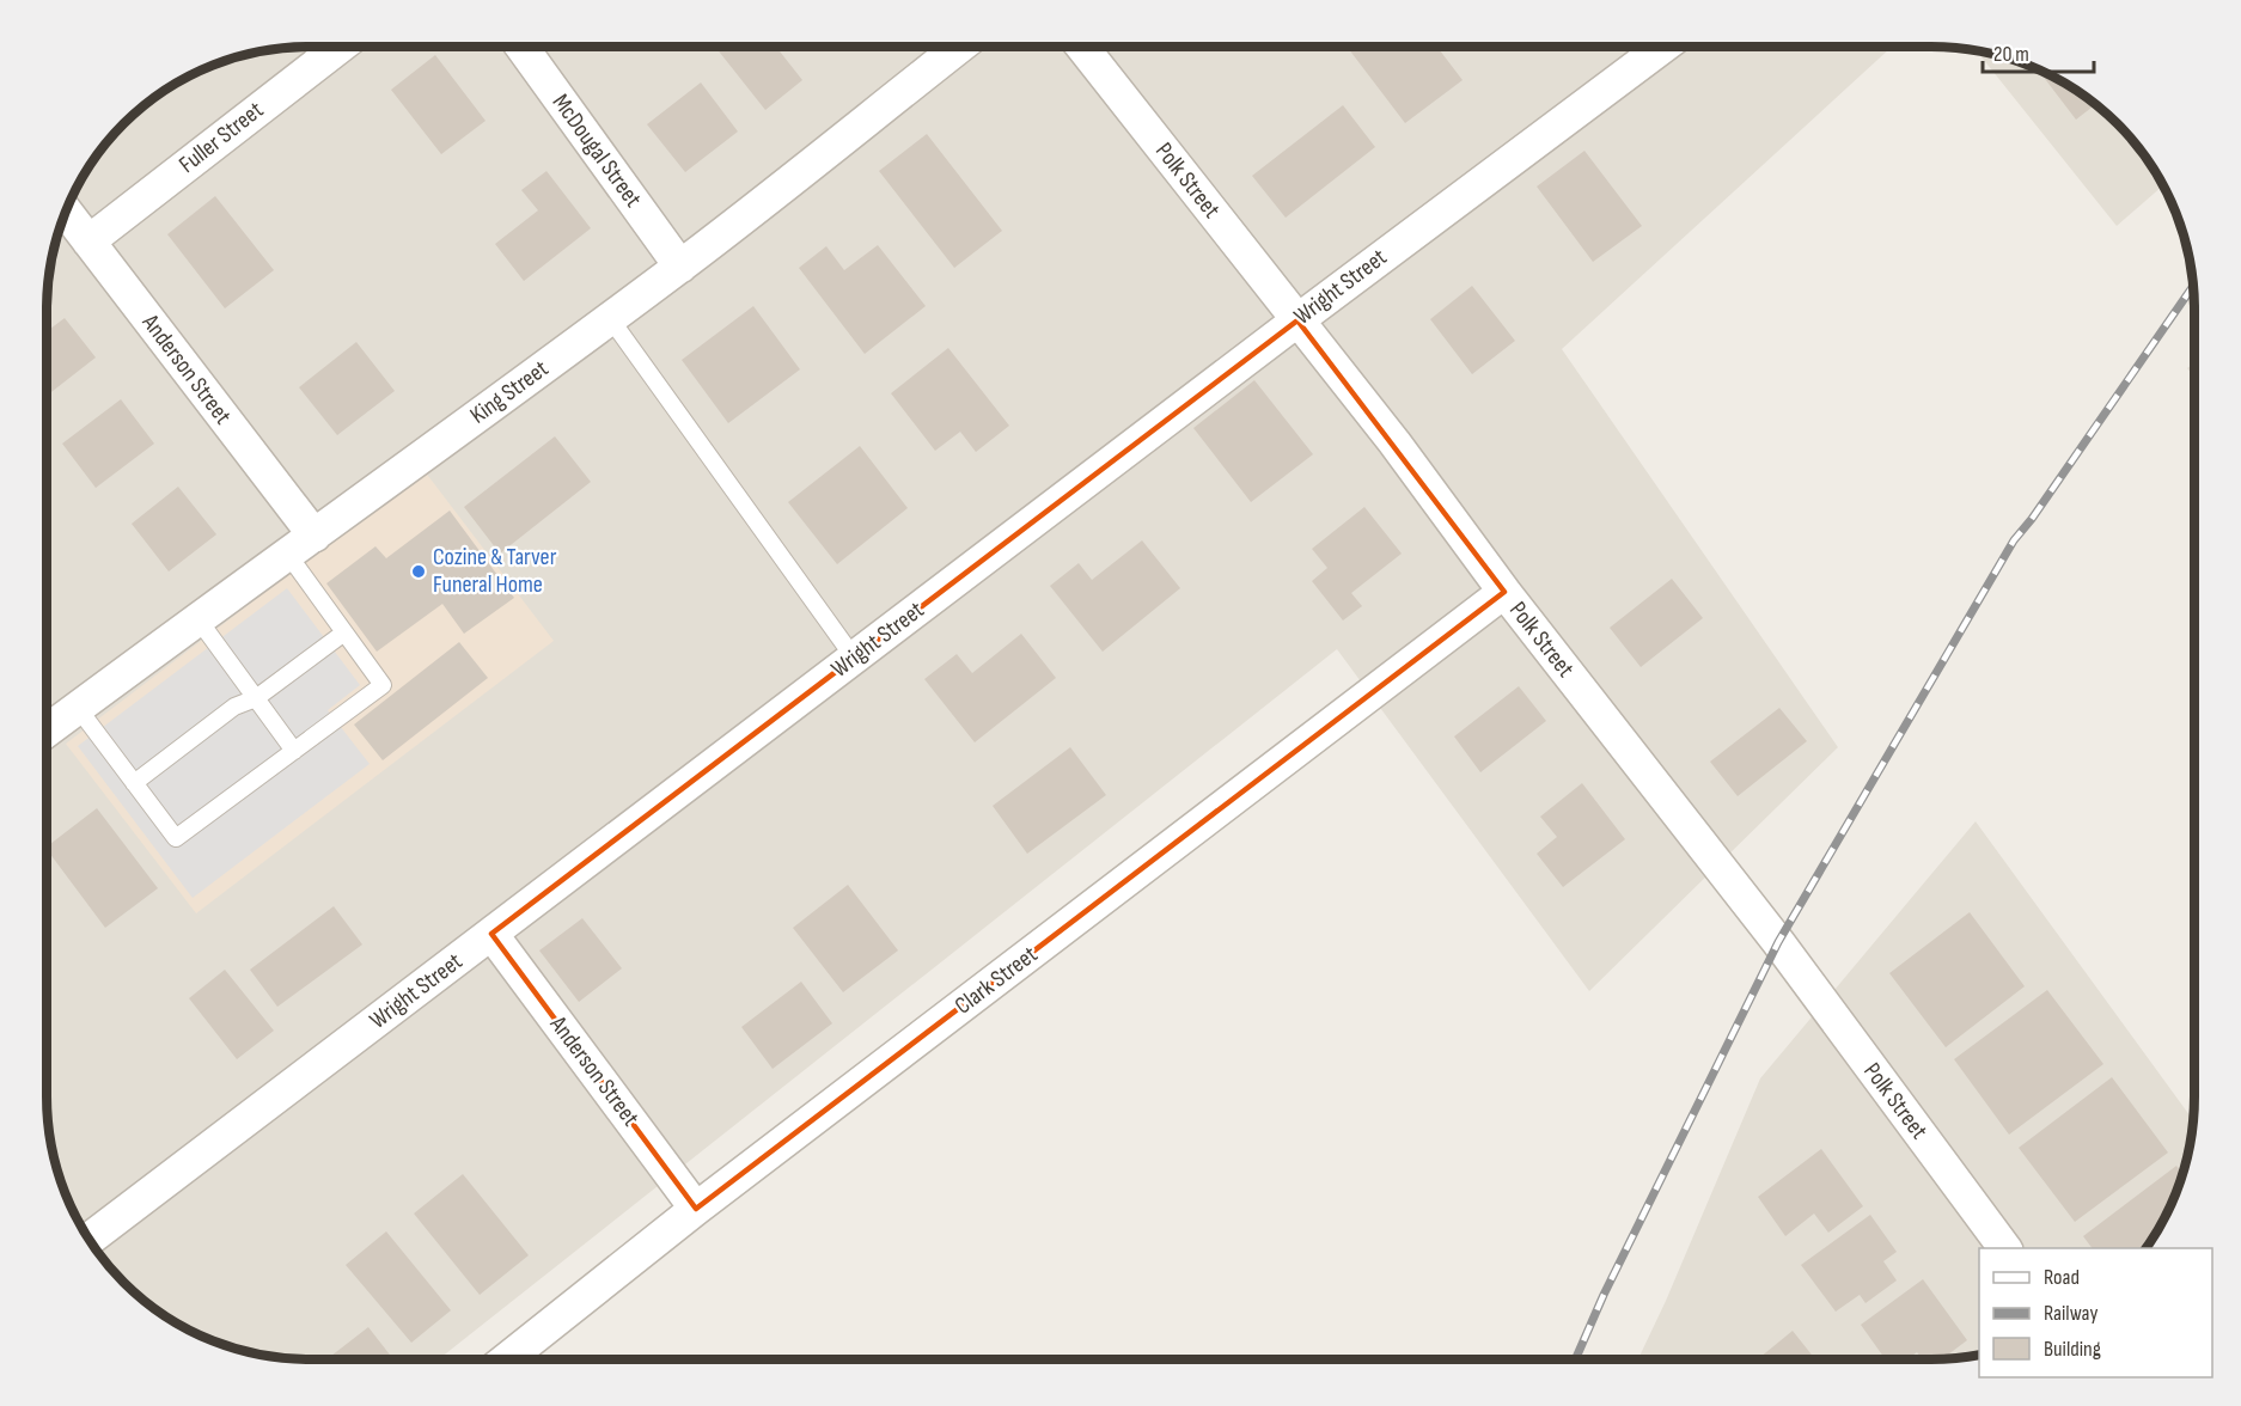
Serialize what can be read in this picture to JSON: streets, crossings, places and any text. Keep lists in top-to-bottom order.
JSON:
{
  "streets": {
    "street": [
      "Fuller Street",
      "McDougal Street",
      "Polk Street",
      "Wright Street",
      "Anderson Street",
      "King Street",
      "Clark Street"
    ]
  },
  "crossings": [
    ["Fuller Street", "Anderson Street"],
    ["McDougal Street", "King Street"],
    ["Polk Street", "Wright Street"],
    ["Polk Street", "Clark Street"],
    ["Wright Street", "Anderson Street"],
    ["Anderson Street", "King Street"],
    ["Anderson Street", "Clark Street"]
  ],
  "places": ["Cozine & Tarver Funeral Home"],
  "legend": ["Road", "Railway", "Building"],
  "scale_bar": "20 m"
}
